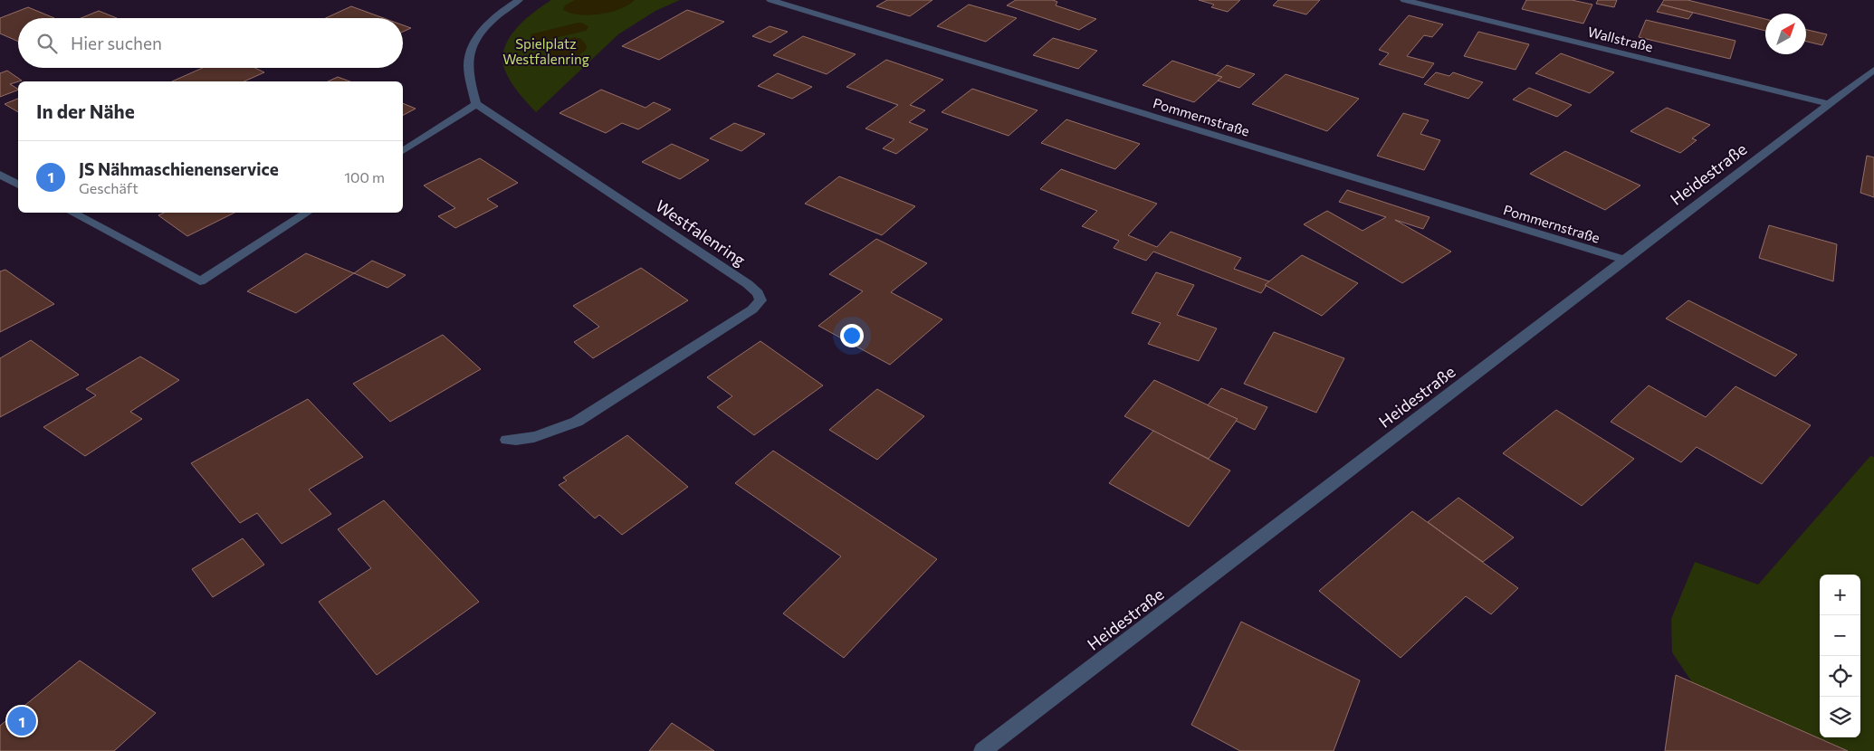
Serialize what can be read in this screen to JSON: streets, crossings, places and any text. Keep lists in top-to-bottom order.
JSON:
{
  "streets": {
    "street": [
      "Wallstraße",
      "Pommernstraße",
      "Heidestraße",
      "Westfalenring"
    ]
  },
  "crossings": [
    ["Wallstraße", "Heidestraße"],
    ["Pommernstraße", "Heidestraße"]
  ],
  "parks": ["Spielplatz Westfalenring"],
  "north": "top right",
  "page": {
    "search": "Hier suchen",
    "heading": "In der Nähe",
    "list": [
      {
        "mark": "1",
        "name": "JS Nähmaschienenservice",
        "note": "Geschäft",
        "value": "100 m"
      }
    ],
    "map_buttons": ["+", "−"],
    "pins": "1"
  }
}
